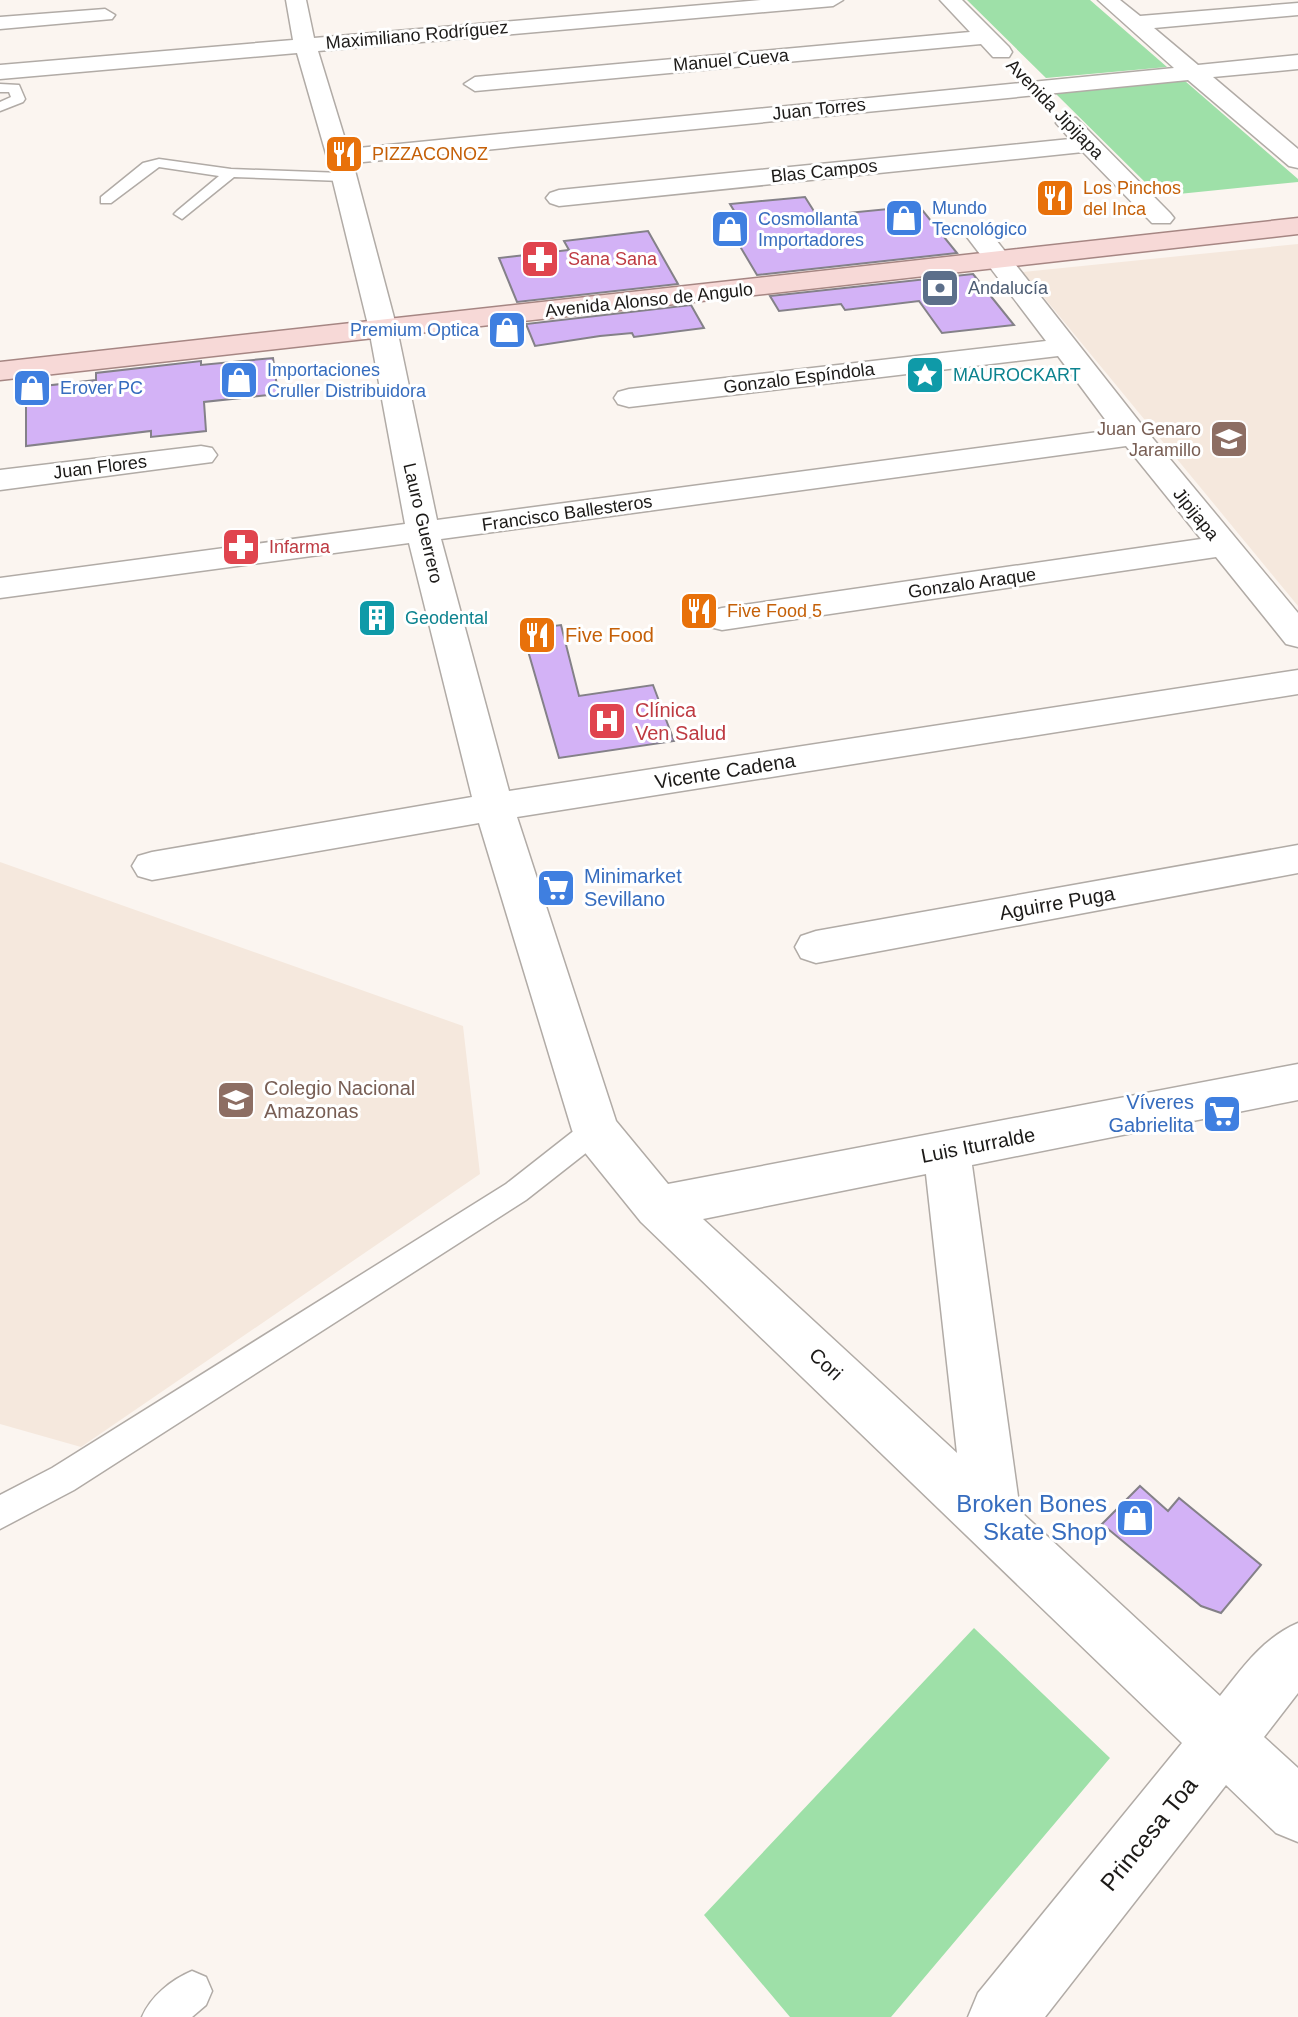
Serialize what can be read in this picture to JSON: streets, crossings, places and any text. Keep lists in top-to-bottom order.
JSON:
{
  "streets": {
    "main road": ["Avenida Alonso de Angulo"],
    "street": [
      "Maximiliano Rodríguez",
      "Manuel Cueva",
      "Juan Torres",
      "Avenida Jipijapa",
      "Blas Campos",
      "Gonzalo Espíndola",
      "Juan Flores",
      "Francisco Ballesteros",
      "Jipijapa",
      "Lauro Guerrero",
      "Gonzalo Araque",
      "Vicente Cadena",
      "Aguirre Puga",
      "Luis Iturralde",
      "Cori",
      "Princesa Toa"
    ]
  },
  "crossings": [
    ["Maximiliano Rodríguez", "Lauro Guerrero"],
    ["Manuel Cueva", "Avenida Jipijapa"],
    ["Juan Torres", "Avenida Jipijapa"],
    ["Juan Torres", "Lauro Guerrero"],
    ["Avenida Jipijapa", "Blas Campos"],
    ["Avenida Jipijapa", "Avenida Alonso de Angulo"],
    ["Avenida Alonso de Angulo", "Jipijapa"],
    ["Avenida Alonso de Angulo", "Lauro Guerrero"],
    ["Gonzalo Espíndola", "Jipijapa"],
    ["Francisco Ballesteros", "Jipijapa"],
    ["Francisco Ballesteros", "Lauro Guerrero"],
    ["Jipijapa", "Gonzalo Araque"],
    ["Lauro Guerrero", "Vicente Cadena"],
    ["Lauro Guerrero", "Luis Iturralde"],
    ["Lauro Guerrero", "Cori"],
    ["Luis Iturralde", "Cori"],
    ["Cori", "Princesa Toa"]
  ],
  "places": {
    "restaurant": [
      "PIZZACONOZ",
      "Los Pinchos del Inca",
      "Five Food 5",
      "Five Food"
    ],
    "shop": [
      "Mundo Tecnológico",
      "Cosmollanta Importadores",
      "Premium Optica",
      "Importaciones Cruller Distribuidora",
      "Erover PC",
      "Broken Bones Skate Shop"
    ],
    "pharmacy": ["Sana Sana", "Infarma"],
    "bank": ["Andalucía"],
    "place": ["MAUROCKART"],
    "school or university": ["Juan Genaro Jaramillo", "Colegio Nacional Amazonas"],
    "building": ["Geodental"],
    "hospital": ["Clínica Ven Salud"],
    "supermarket": ["Minimarket Sevillano", "Víveres Gabrielita"]
  }
}
